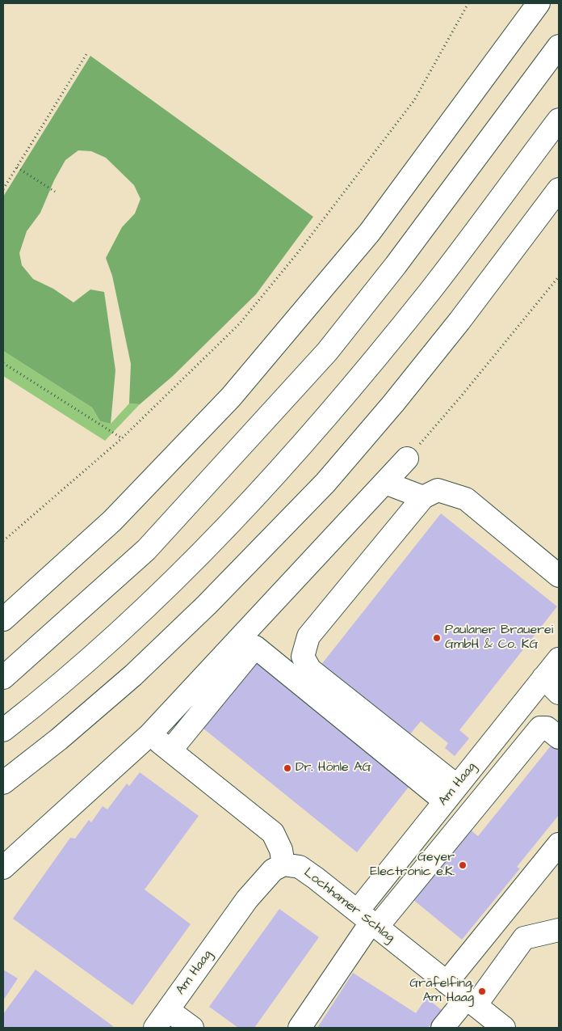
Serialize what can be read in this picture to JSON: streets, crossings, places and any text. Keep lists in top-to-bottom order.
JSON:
{
  "streets": {
    "main road": ["Am Haag", "Lochhamer Schlag"]
  },
  "crossings": [
    ["Am Haag", "Lochhamer Schlag"]
  ],
  "places": [
    "Paulaner Brauerei GmbH & Co. KG",
    "Dr. Hönle AG",
    "Geyer Electronic e.K.",
    "Gräfelfing, Am Haag"
  ]
}
